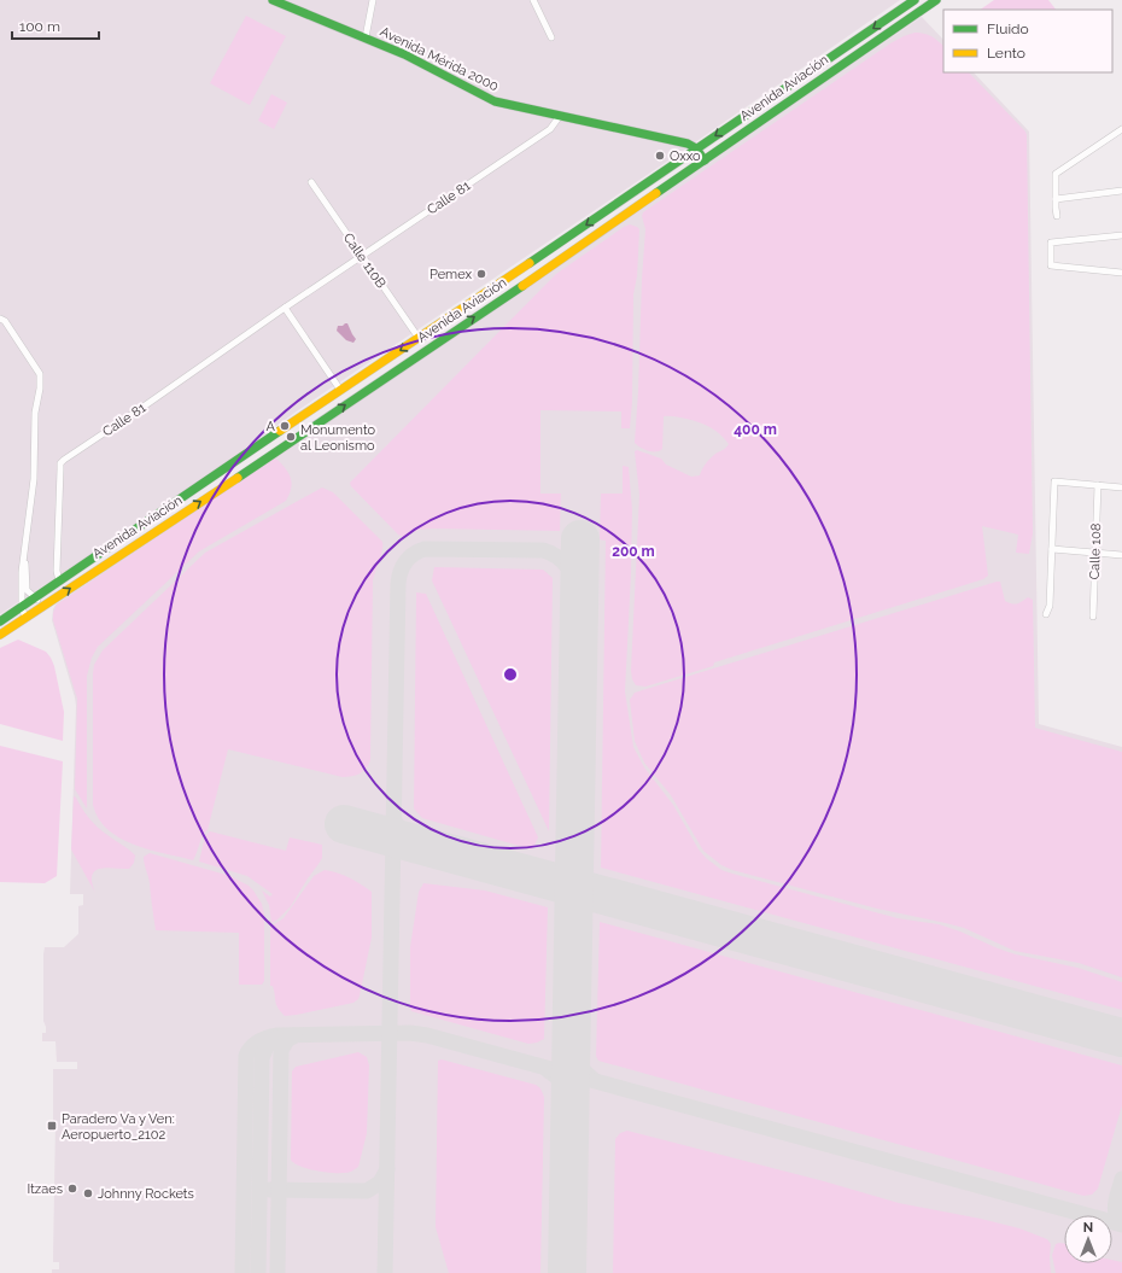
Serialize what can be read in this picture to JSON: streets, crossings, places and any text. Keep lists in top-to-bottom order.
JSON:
{
  "streets": {
    "main road": ["Avenida Mérida 2000", "Avenida Aviación"],
    "street": ["Calle 81", "Calle 110B", "Calle 108"]
  },
  "crossings": [
    ["Avenida Mérida 2000", "Avenida Aviación"],
    ["Avenida Mérida 2000", "Calle 81"],
    ["Avenida Aviación", "Calle 81"],
    ["Avenida Aviación", "Calle 110B"],
    ["Calle 81", "Calle 110B"]
  ],
  "places": {
    "other": [
      "Oxxo",
      "Pemex",
      "A",
      "Monumento al Leonismo",
      "Itzaes",
      "Johnny Rockets"
    ],
    "transit": ["Paradero Va y Ven: Aeropuerto_2102"]
  },
  "legend": ["Fluido", "Lento"],
  "scale_bar": "100 m",
  "north": "top",
  "rings": ["400 m", "200 m"]
}
